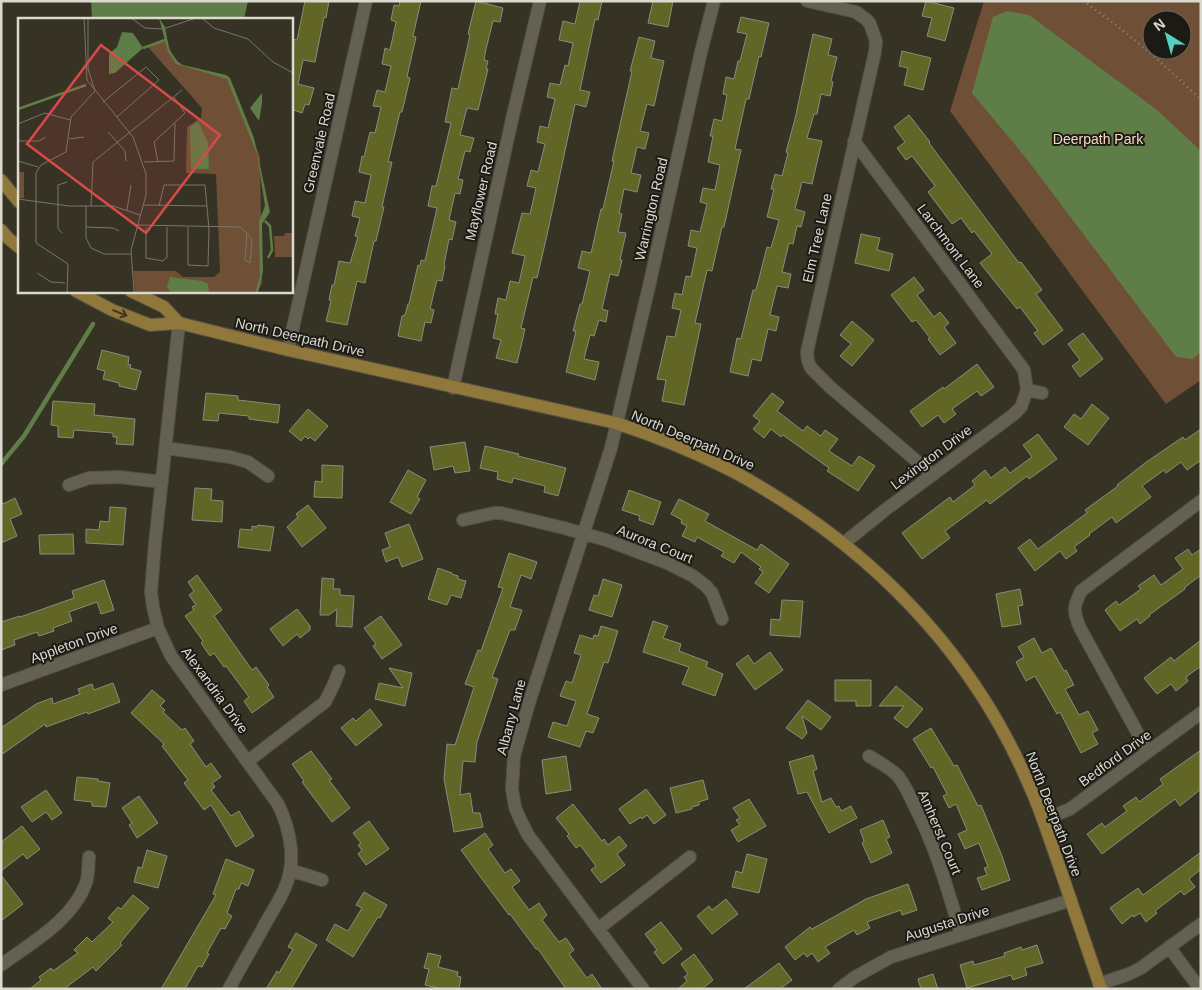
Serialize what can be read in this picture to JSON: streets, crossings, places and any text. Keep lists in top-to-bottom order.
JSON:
{
  "streets": {
    "street": [
      "Greenvale Road",
      "Mayflower Road",
      "Warrington Road",
      "Elm Tree Lane",
      "Larchmont Lane",
      "North Deerpath Drive",
      "Lexington Drive",
      "Aurora Court",
      "Appleton Drive",
      "Alexandria Drive",
      "Albany Lane",
      "Bedford Drive",
      "Amherst Court",
      "Augusta Drive"
    ]
  },
  "crossings": [
    ["Greenvale Road", "North Deerpath Drive"],
    ["Mayflower Road", "North Deerpath Drive"],
    ["Warrington Road", "North Deerpath Drive"],
    ["Warrington Road", "Albany Lane"],
    ["Elm Tree Lane", "Larchmont Lane"],
    ["Elm Tree Lane", "Lexington Drive"],
    ["Larchmont Lane", "Lexington Drive"],
    ["North Deerpath Drive", "Lexington Drive"],
    ["North Deerpath Drive", "Alexandria Drive"],
    ["North Deerpath Drive", "Albany Lane"],
    ["North Deerpath Drive", "Bedford Drive"],
    ["North Deerpath Drive", "Augusta Drive"],
    ["Aurora Court", "Albany Lane"],
    ["Appleton Drive", "Alexandria Drive"],
    ["Amherst Court", "Augusta Drive"]
  ],
  "parks": ["Deerpath Park"],
  "north": "top left"
}
